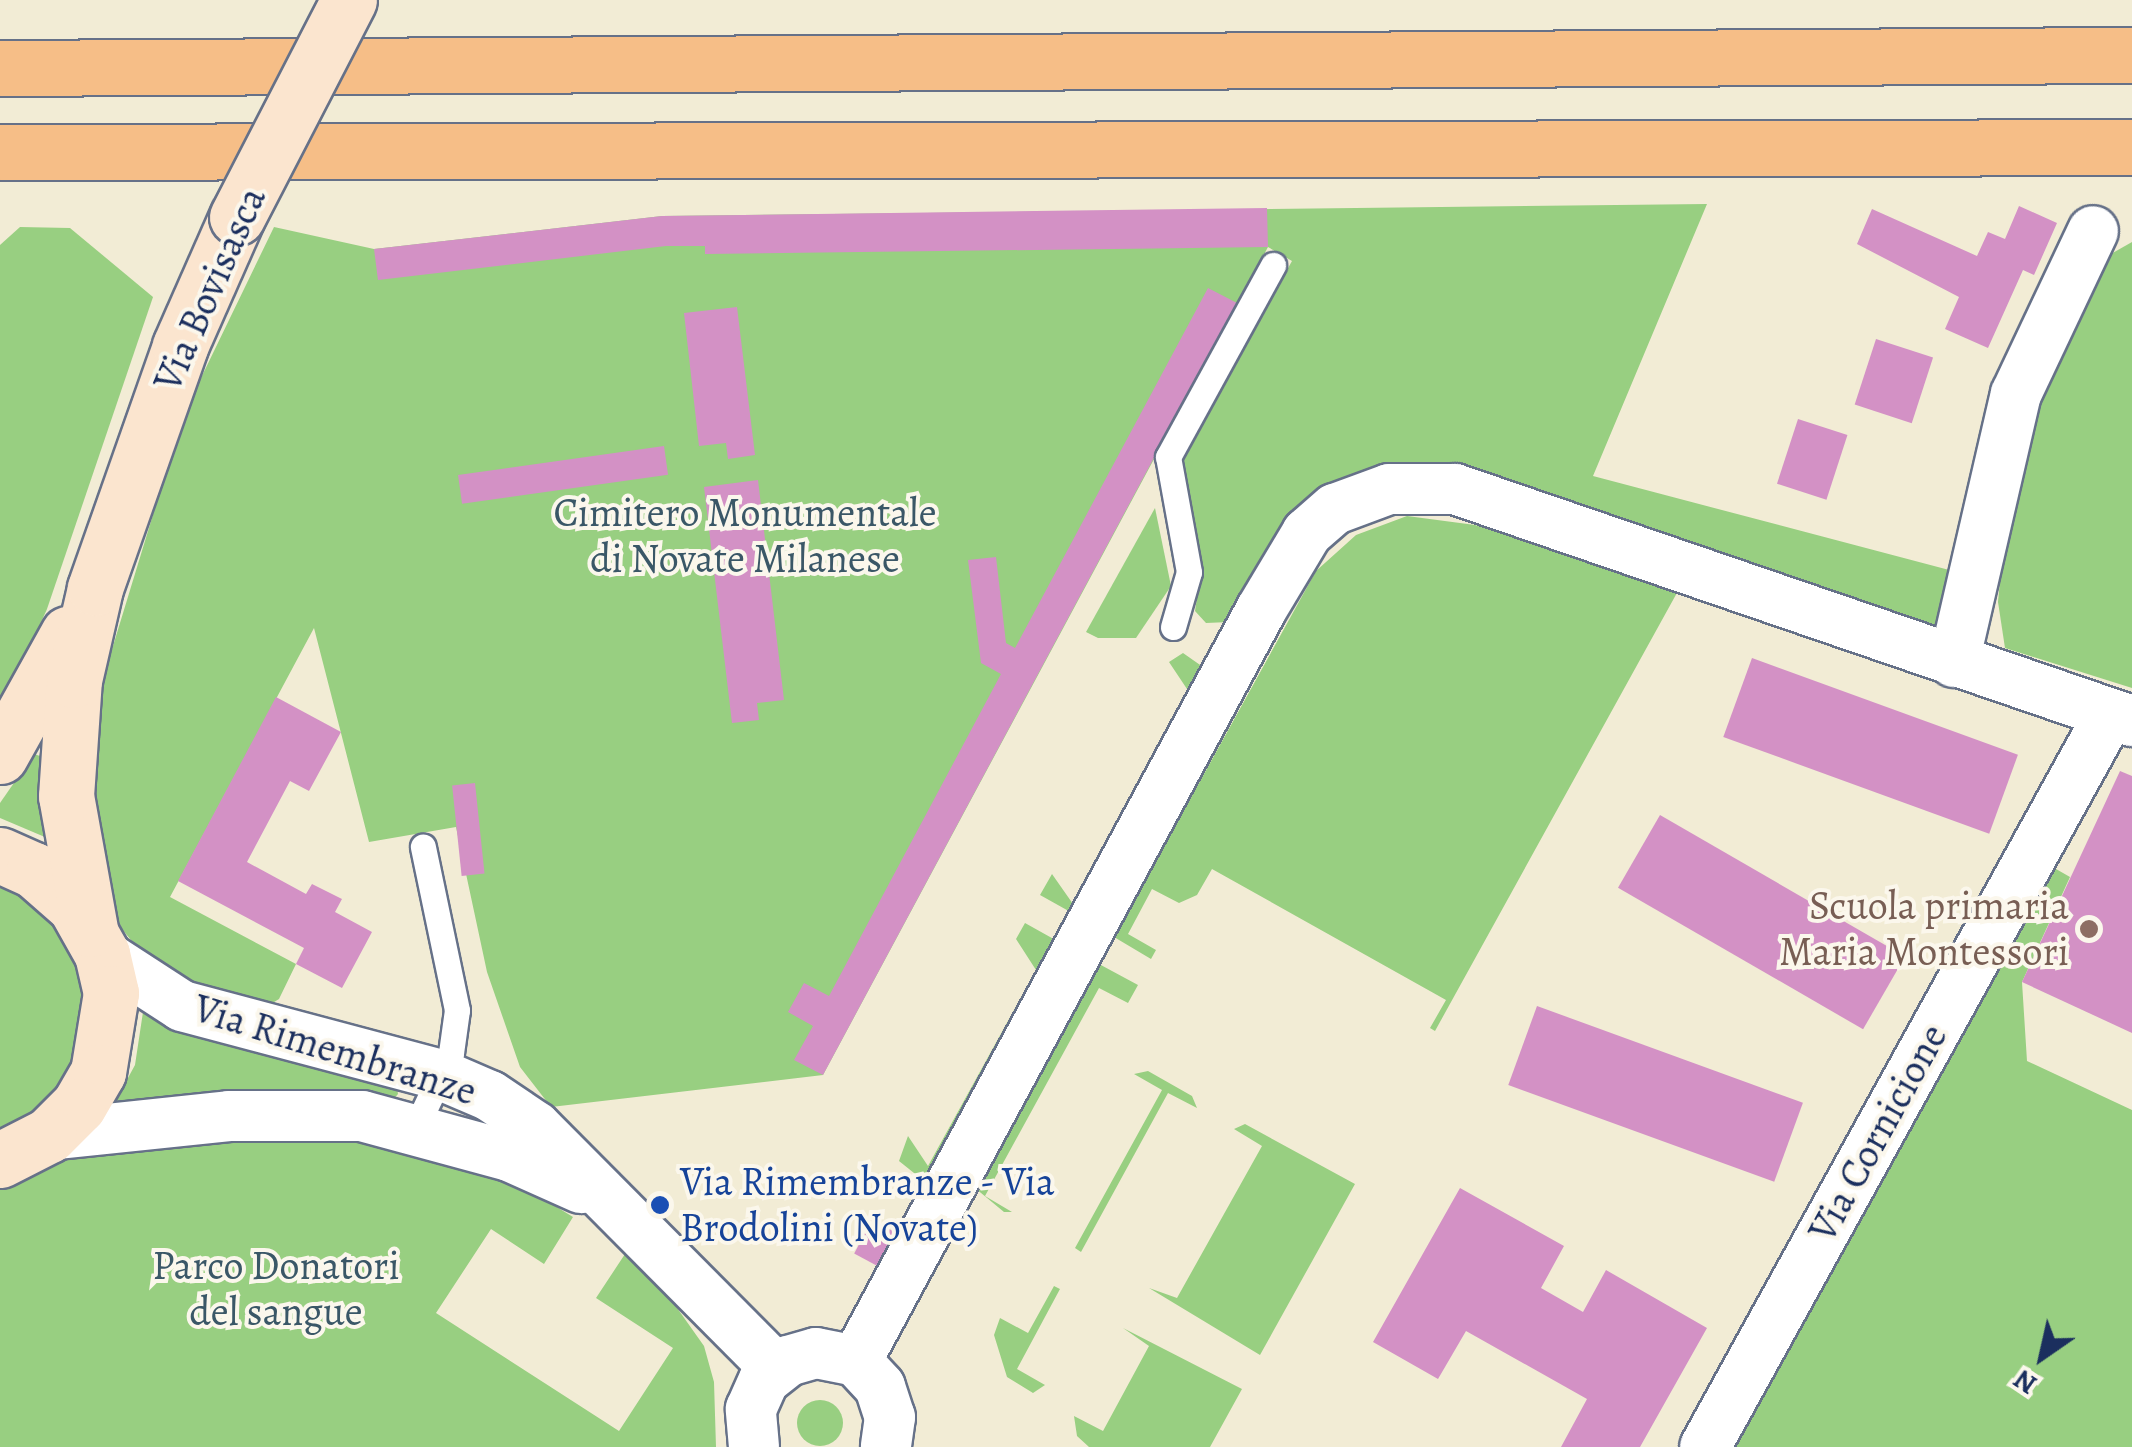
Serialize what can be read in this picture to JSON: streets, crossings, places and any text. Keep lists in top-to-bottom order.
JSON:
{
  "streets": {
    "street": ["Via Bovisasca", "Via Rimembranze", "Via Cornicione"]
  },
  "crossings": [
    ["Via Bovisasca", "Via Rimembranze"]
  ],
  "parks": ["Cimitero Monumentale di Novate Milanese", "Parco Donatori del sangue"],
  "places": ["Scuola primaria Maria Montessori", "Via Rimembranze - Via Brodolini (Novate)"],
  "north": "bottom left"
}
